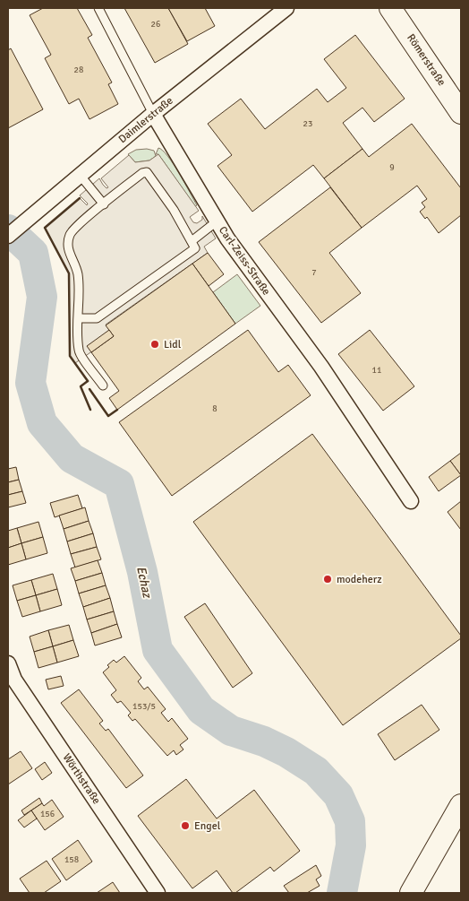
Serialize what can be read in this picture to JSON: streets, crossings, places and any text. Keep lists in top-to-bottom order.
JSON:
{
  "streets": {
    "main road": ["Römerstraße"],
    "street": ["Daimlerstraße", "Carl-Zeiss-Straße", "Wörthstraße"]
  },
  "crossings": [
    ["Daimlerstraße", "Carl-Zeiss-Straße"]
  ],
  "water": ["Echaz"],
  "places": ["Lidl", "modeherz", "Engel"],
  "house_numbers": [
    "26",
    "28",
    "23",
    "9",
    "7",
    "11",
    "8",
    "153/5",
    "156",
    "158"
  ]
}
